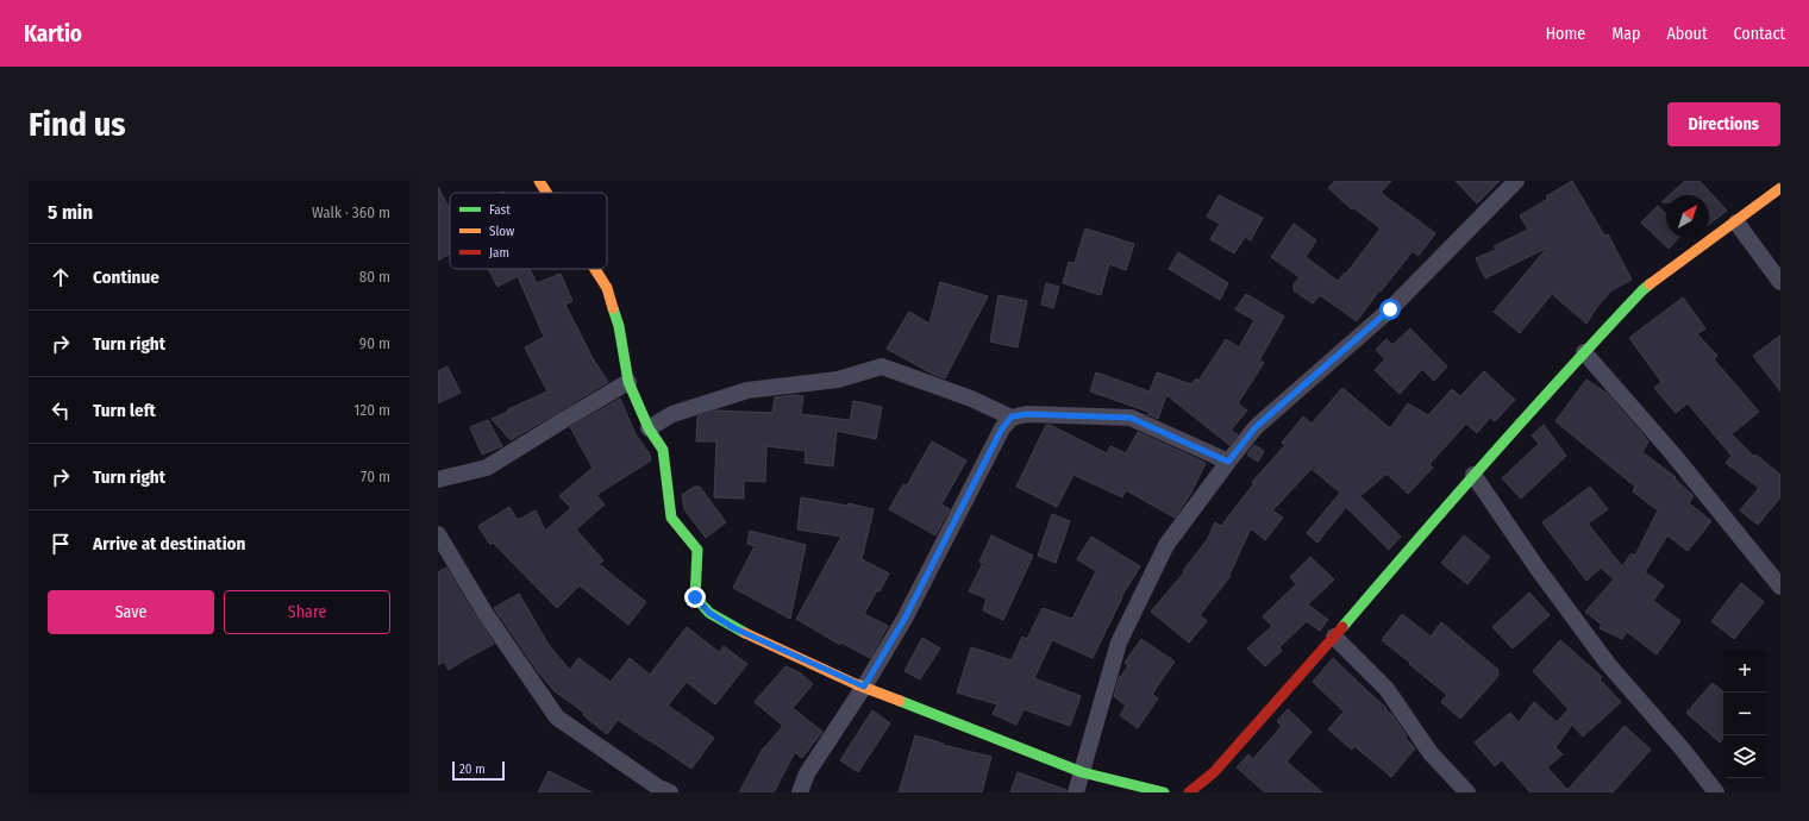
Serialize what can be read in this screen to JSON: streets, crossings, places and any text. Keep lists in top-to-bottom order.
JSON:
{
  "legend": ["Fast", "Slow", "Jam"],
  "scale_bar": "20 m",
  "north": "top right",
  "page": {
    "header": "Kartio",
    "nav": [
      "Home",
      "Map",
      "About",
      "Contact"
    ],
    "buttons": [
      "Directions",
      ["Save", "Share"]
    ],
    "title": "Find us",
    "heading": ["5 min", "Walk · 360 m"],
    "list": [
      ["Continue", "80 m"],
      ["Turn right", "90 m"],
      ["Turn left", "120 m"],
      ["Turn right", "70 m"],
      "Arrive at destination"
    ],
    "map_buttons": ["+", "−"],
    "scale": "20 m"
  }
}
